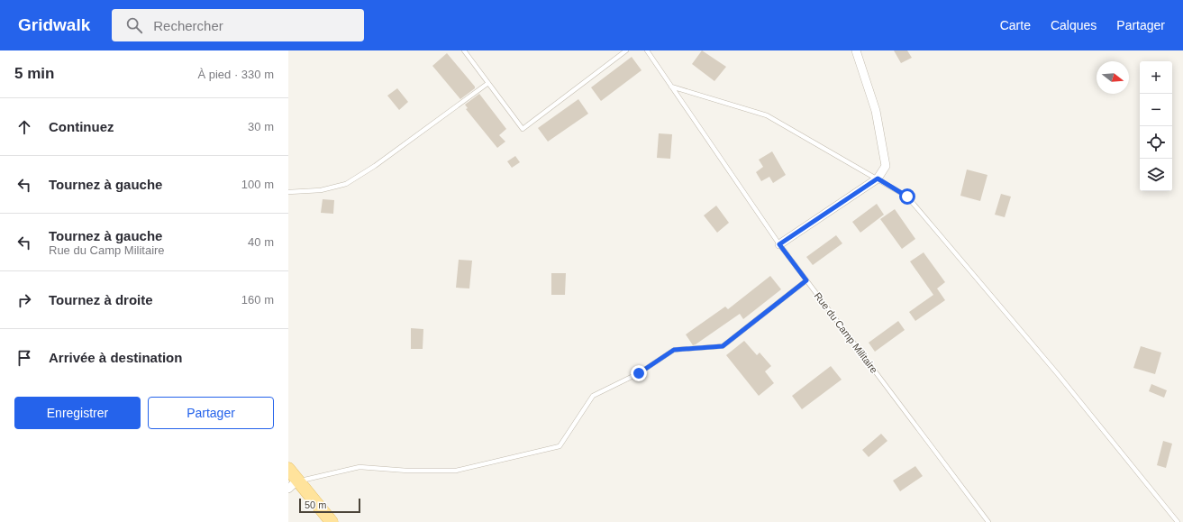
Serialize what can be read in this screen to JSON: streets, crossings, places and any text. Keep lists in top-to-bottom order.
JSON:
{
  "streets": {
    "lane": ["Rue du Camp Militaire"]
  },
  "scale_bar": "50 m",
  "north": "right",
  "page": {
    "header": "Gridwalk",
    "search": "Rechercher",
    "nav": ["Carte", "Calques", "Partager"],
    "heading": ["5 min", "À pied · 330 m"],
    "map_buttons": ["+", "−"],
    "list": [
      ["Continuez", "30 m"],
      ["Tournez à gauche", "100 m"],
      ["Tournez à gauche", "Rue du Camp Militaire", "40 m"],
      ["Tournez à droite", "160 m"],
      "Arrivée à destination"
    ],
    "buttons": ["Enregistrer", "Partager"],
    "scale": "50 m"
  }
}
